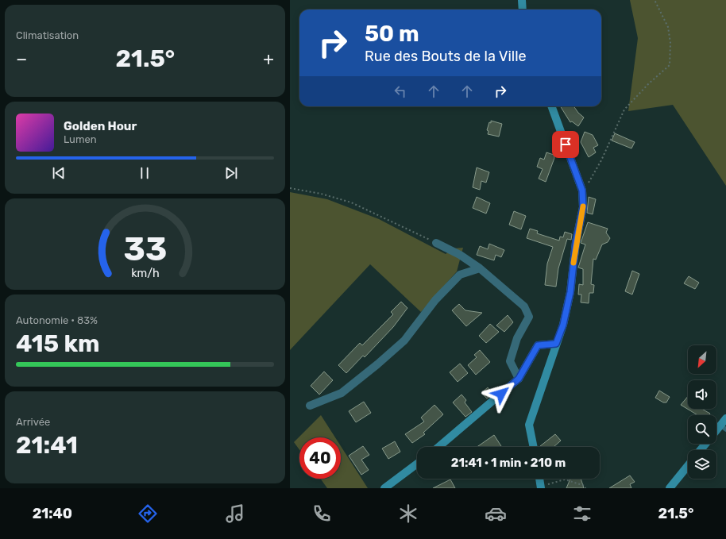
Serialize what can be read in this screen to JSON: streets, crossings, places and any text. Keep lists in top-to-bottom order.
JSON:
{
  "north": "bottom left",
  "page": {
    "tile": [
      "Climatisation",
      ["Autonomie · 83%", "415 km"],
      ["Arrivée", "21:41"]
    ],
    "turn": ["50 m", "Rue des Bouts de la Ville"],
    "heat": ["−", "21.5°", "+"],
    "song": ["Golden Hour", "Lumen"],
    "limit": "40",
    "trip": "21:41 · 1 min · 210 m",
    "tabs": ["21:40", "21.5°"],
    "gauge": ["33", "km/h"]
  }
}
